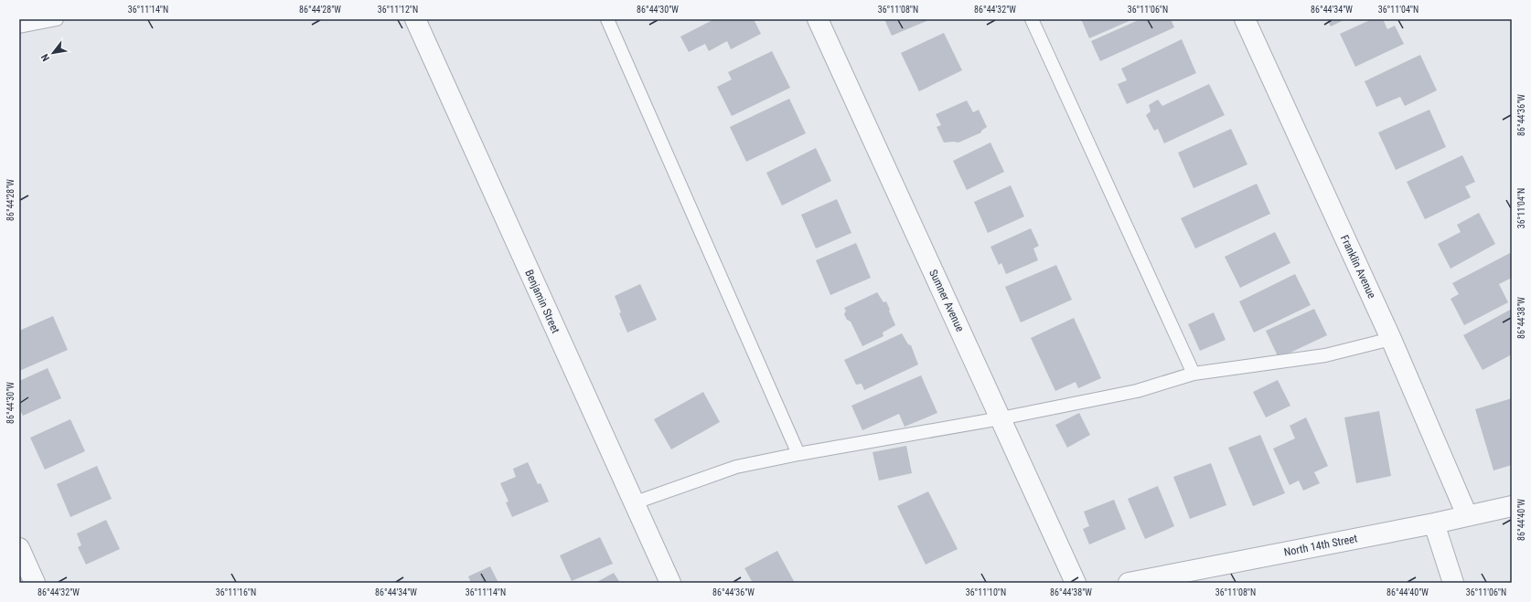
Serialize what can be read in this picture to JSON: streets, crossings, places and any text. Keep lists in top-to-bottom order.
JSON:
{
  "streets": {
    "street": [
      "Franklin Avenue",
      "Sumner Avenue",
      "Benjamin Street",
      "North 14th Street"
    ]
  },
  "crossings": [
    ["Franklin Avenue", "North 14th Street"]
  ],
  "north": "bottom left",
  "coordinates": [
    "36°11'14\"N",
    "86°44'28\"W",
    "36°11'12\"N",
    "86°44'30\"W",
    "36°11'08\"N",
    "86°44'32\"W",
    "36°11'06\"N",
    "86°44'34\"W",
    "36°11'04\"N",
    "86°44'36\"W",
    "86°44'38\"W",
    "86°44'40\"W",
    "36°11'16\"N",
    "36°11'10\"N"
  ]
}
